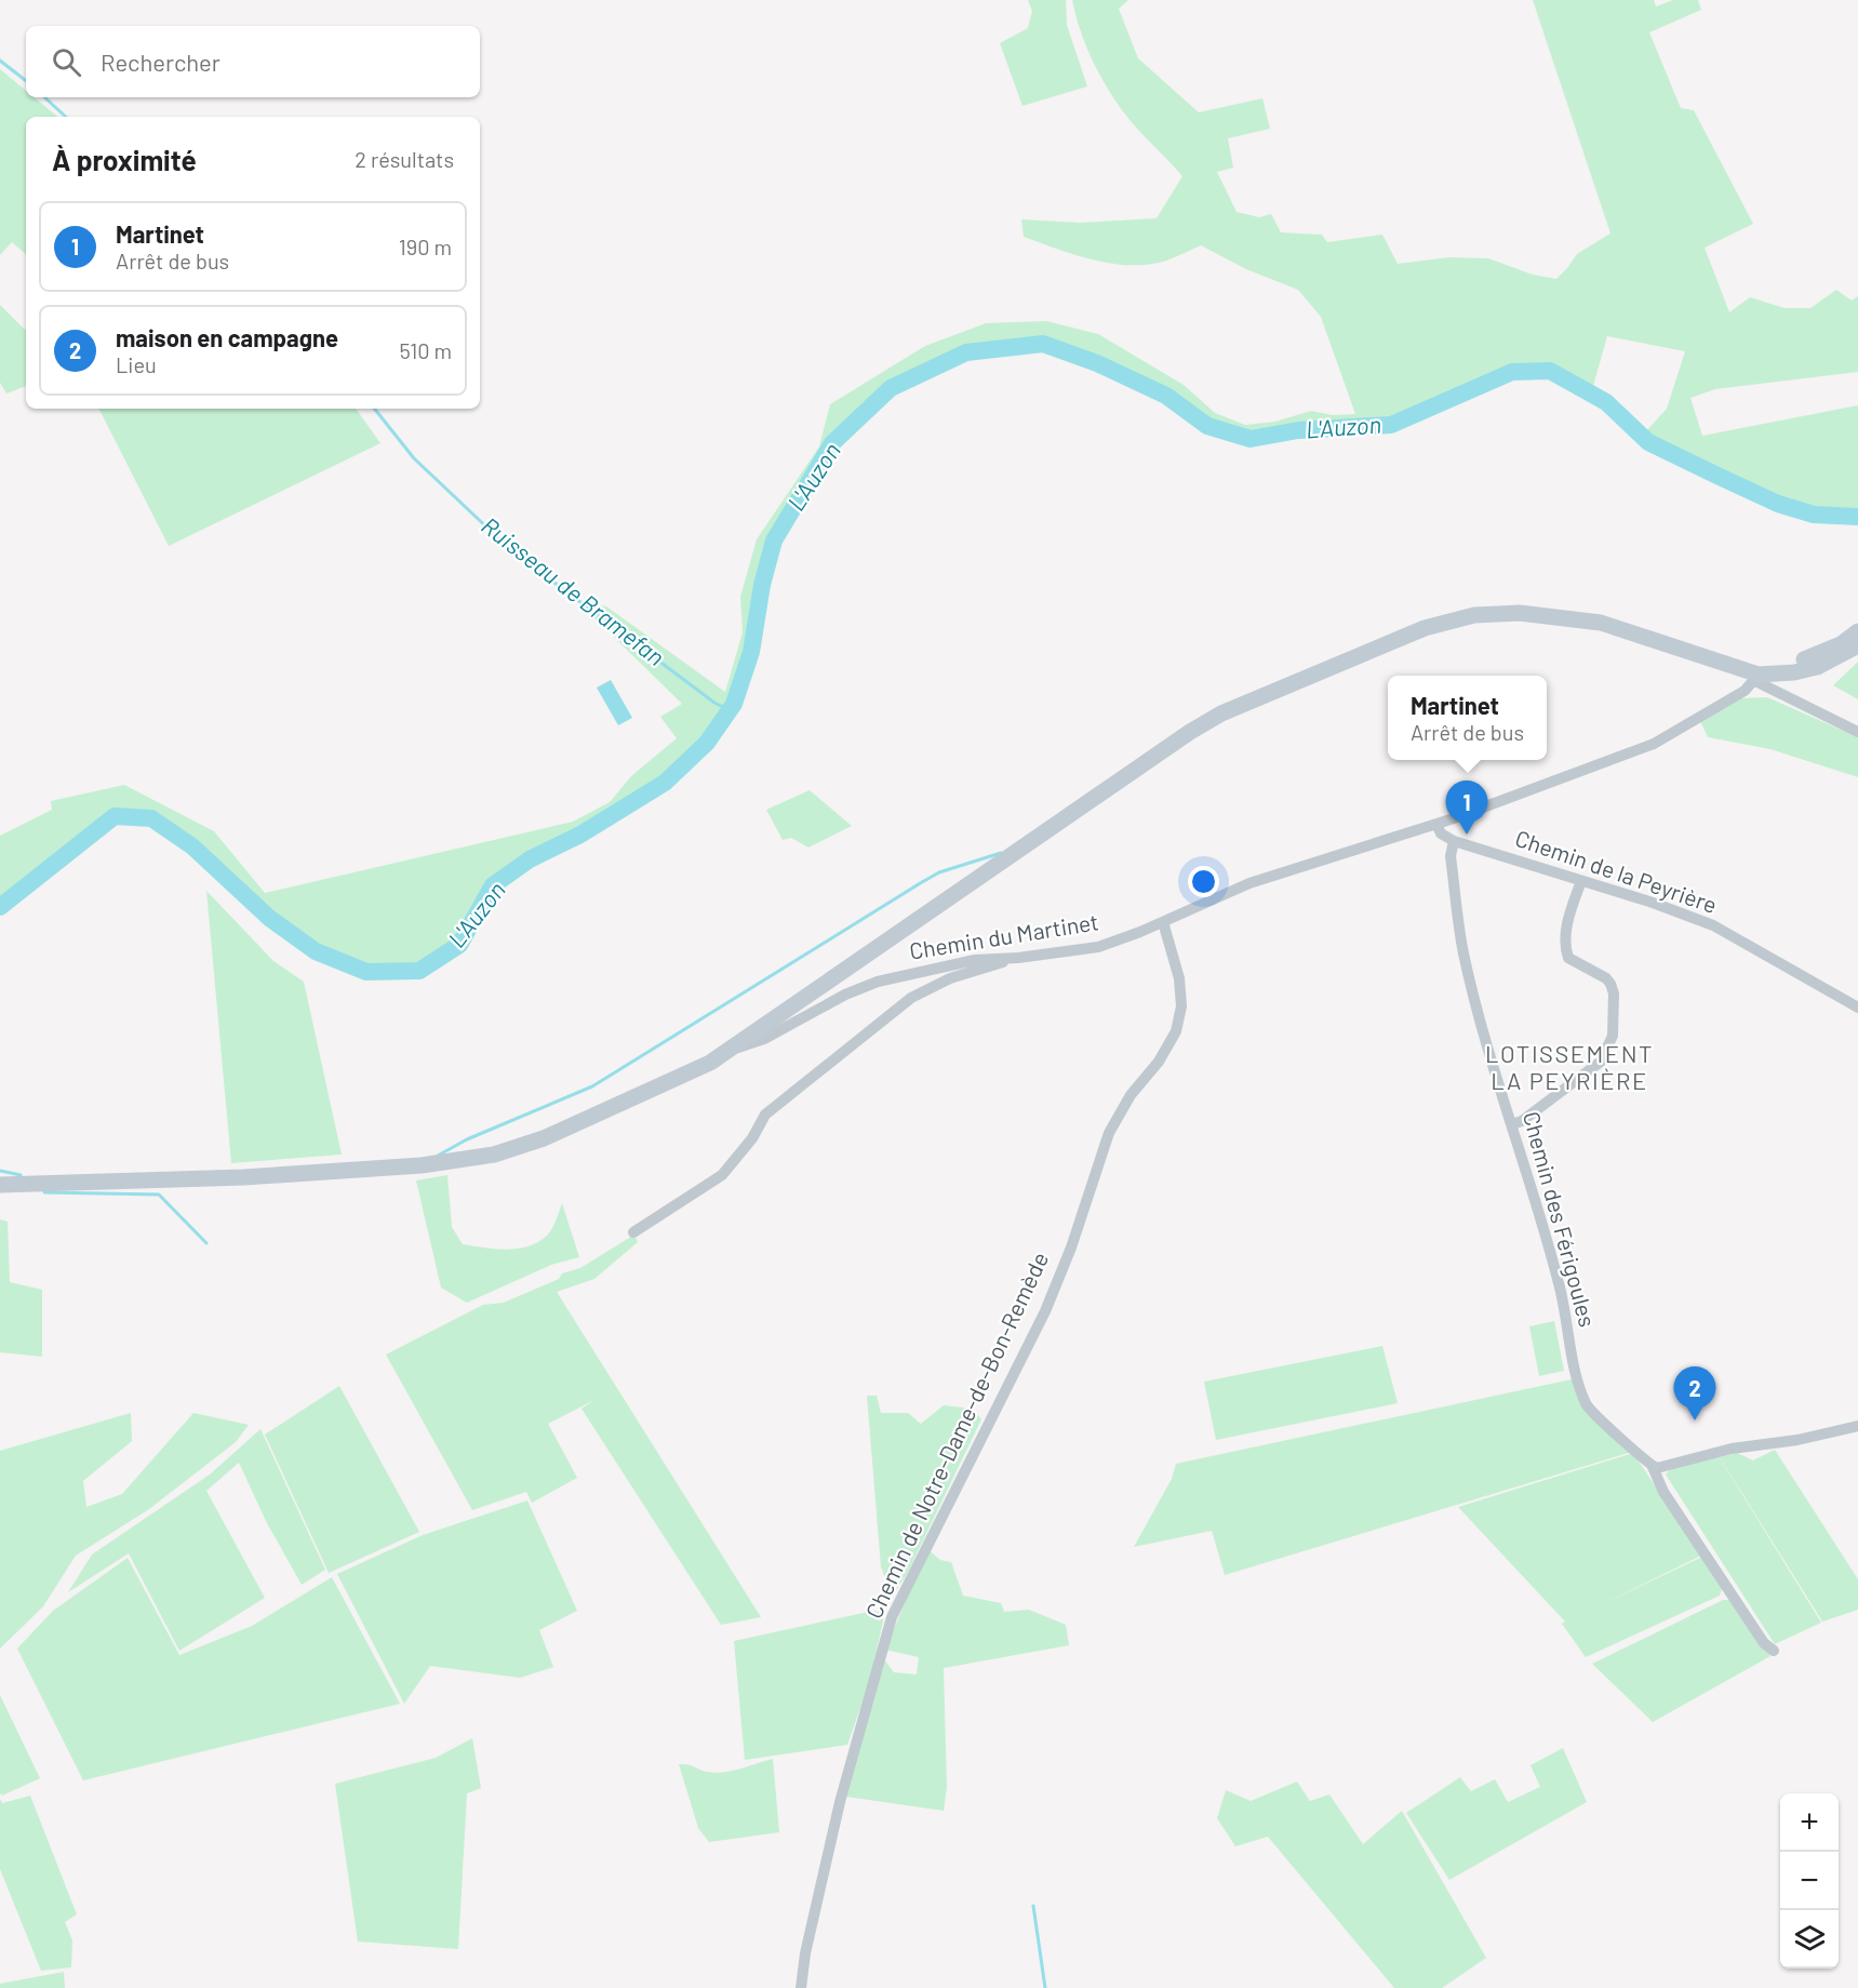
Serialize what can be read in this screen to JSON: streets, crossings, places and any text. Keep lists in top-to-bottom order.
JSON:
{
  "streets": {
    "street": [
      "Chemin de la Peyrière",
      "Chemin du Martinet",
      "Chemin des Férigoules",
      "Chemin de Notre-Dame-de-Bon-Remède"
    ]
  },
  "crossings": [
    ["Chemin de la Peyrière", "Chemin du Martinet"],
    ["Chemin de la Peyrière", "Chemin des Férigoules"],
    ["Chemin du Martinet", "Chemin de Notre-Dame-de-Bon-Remède"]
  ],
  "districts": ["LOTISSEMENT LA PEYRIÈRE"],
  "water": ["L'Auzon", "Ruisseau de Bramefan"],
  "page": {
    "search": "Rechercher",
    "heading": ["À proximité", "2 résultats"],
    "list": [
      {
        "mark": "1",
        "name": "Martinet",
        "note": "Arrêt de bus",
        "value": "190 m"
      },
      {
        "mark": "2",
        "name": "maison en campagne",
        "note": "Lieu",
        "value": "510 m"
      }
    ],
    "popup": ["Martinet", "Arrêt de bus"],
    "pins": ["1", "2"],
    "map_buttons": ["+", "−"]
  }
}
